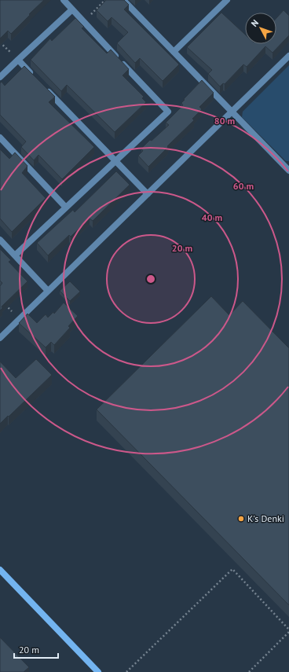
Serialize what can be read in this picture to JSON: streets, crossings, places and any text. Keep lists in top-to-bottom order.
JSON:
{
  "places": ["K's Denki"],
  "scale_bar": "20 m",
  "north": "top left",
  "rings": [
    "80 m",
    "60 m",
    "40 m",
    "20 m"
  ]
}
